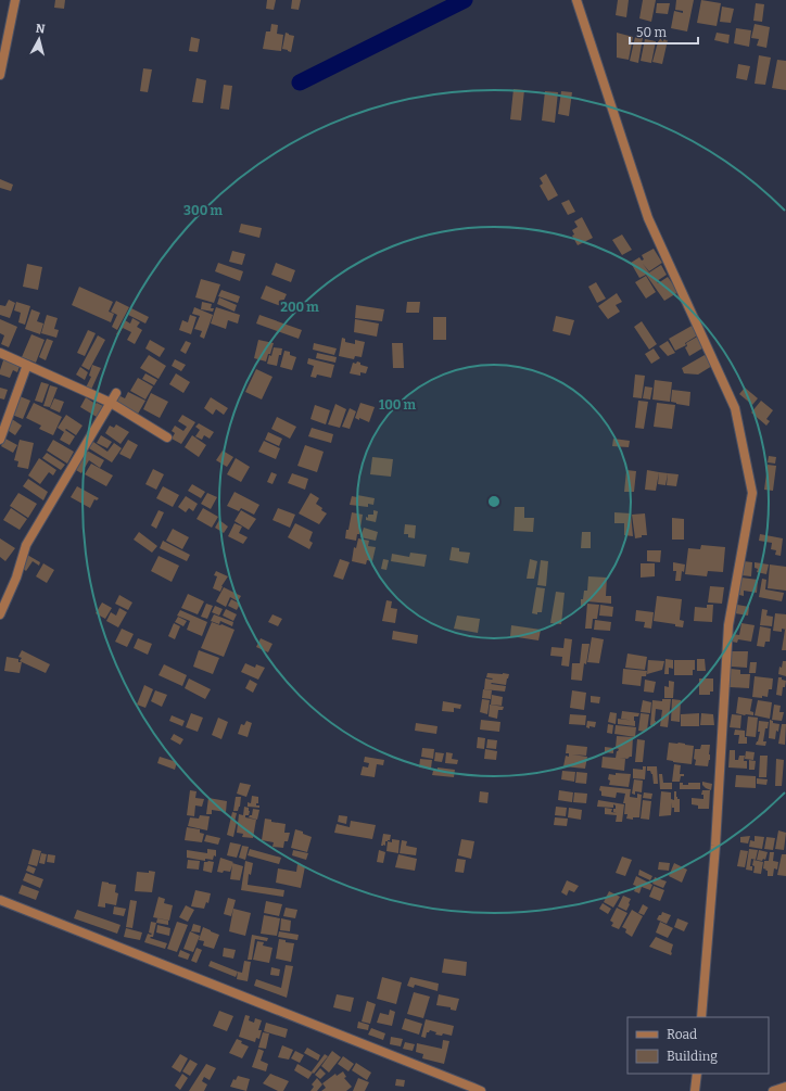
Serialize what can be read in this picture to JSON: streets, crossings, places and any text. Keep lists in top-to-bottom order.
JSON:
{
  "legend": ["Road", "Building"],
  "scale_bar": "50 m",
  "north": "top",
  "rings": ["300 m", "200 m", "100 m"]
}
